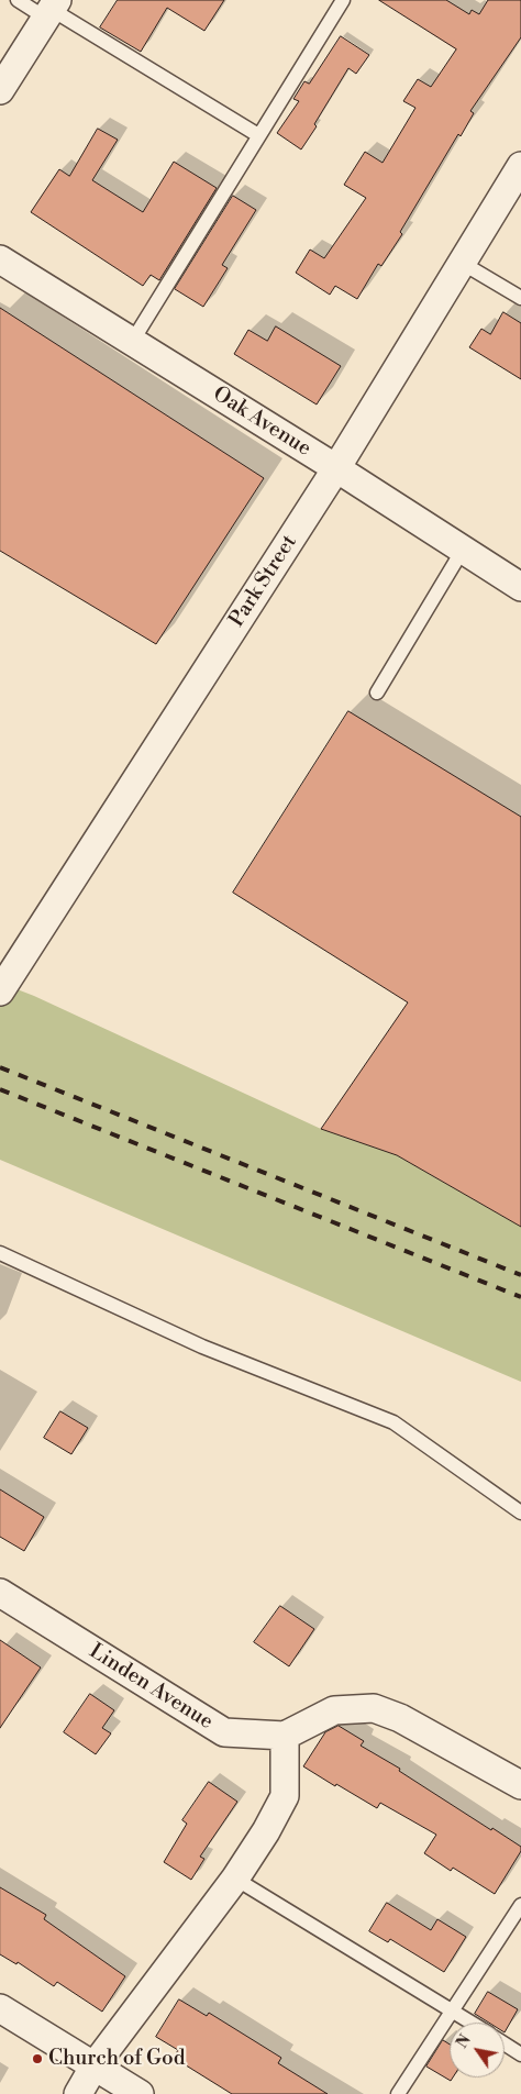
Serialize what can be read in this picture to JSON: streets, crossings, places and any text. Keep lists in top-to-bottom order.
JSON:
{
  "streets": {
    "street": ["Oak Avenue", "Park Street", "Linden Avenue"]
  },
  "crossings": [
    ["Oak Avenue", "Park Street"]
  ],
  "places": ["Church of God"],
  "north": "top left"
}
